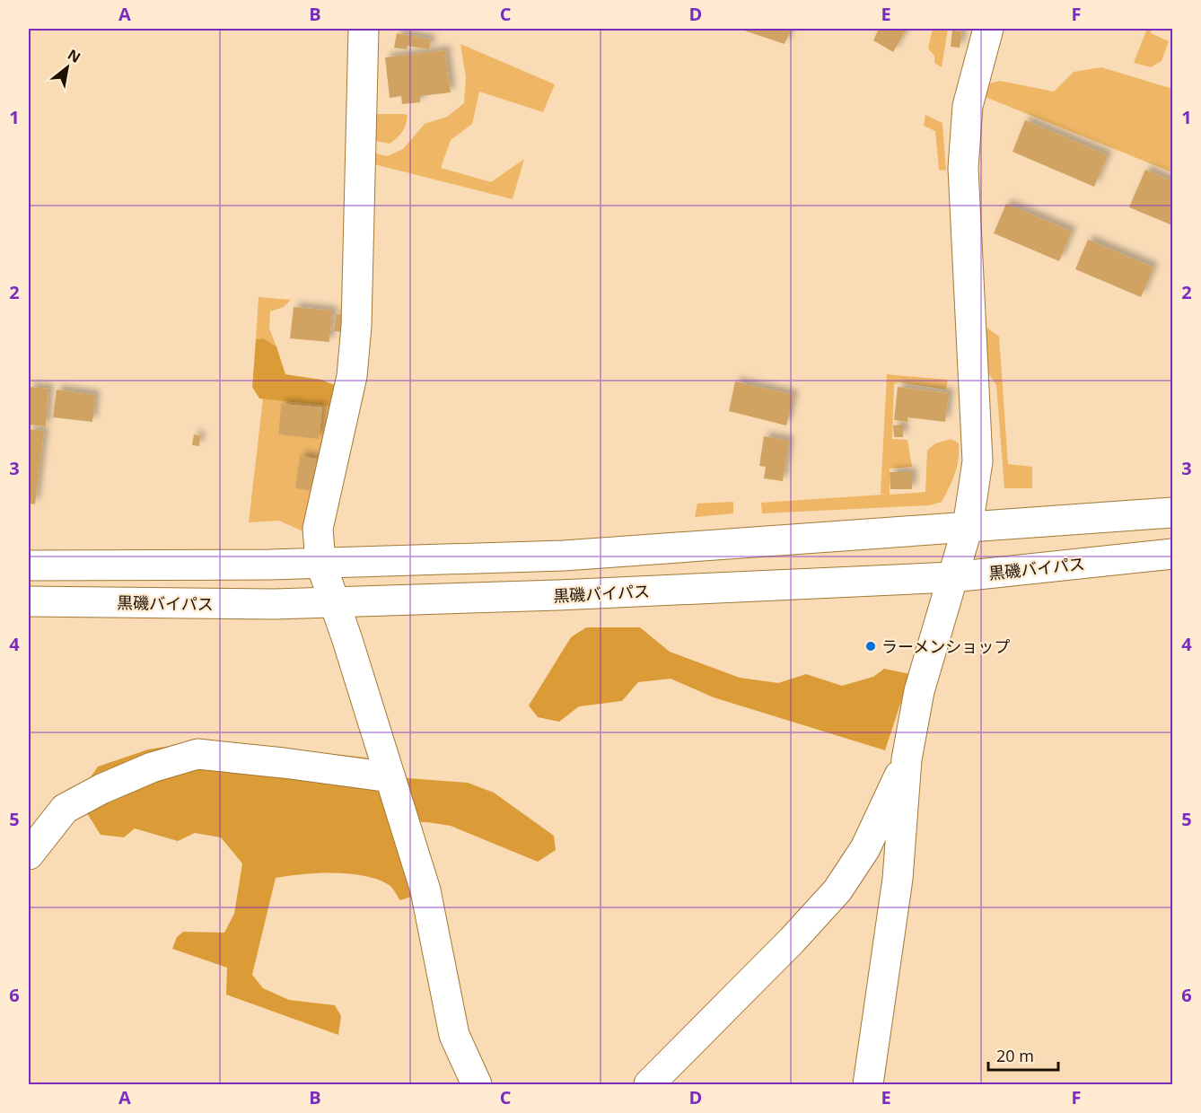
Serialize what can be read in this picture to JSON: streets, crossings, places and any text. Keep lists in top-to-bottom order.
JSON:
{
  "streets": {
    "main road": ["黒磯バイパス"]
  },
  "places": ["ラーメンショップ"],
  "scale_bar": "20 m",
  "north": "top right",
  "grid": {
    "columns": [
      "A",
      "B",
      "C",
      "D",
      "E",
      "F"
    ],
    "rows": [
      "1",
      "2",
      "3",
      "4",
      "5",
      "6"
    ]
  }
}
